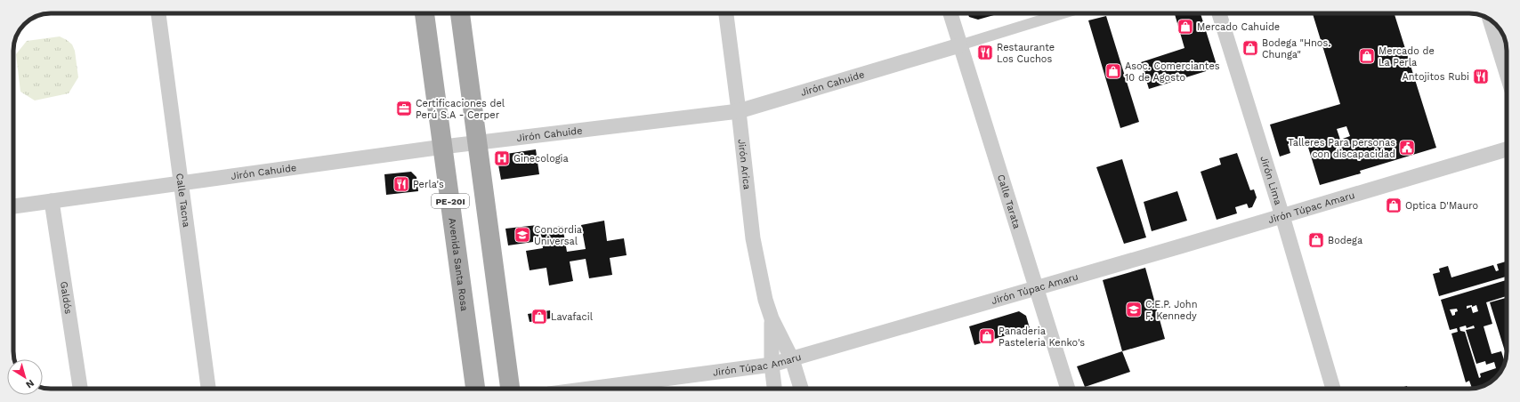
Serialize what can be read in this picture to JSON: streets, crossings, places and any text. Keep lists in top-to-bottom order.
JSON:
{
  "streets": {
    "main road": ["PE-20I", "Avenida Santa Rosa"],
    "street": [
      "Jirón Cahuide",
      "Jirón Arica",
      "Jirón Lima",
      "Calle Tacna",
      "Calle Tarata",
      "Jirón Túpac Amaru",
      "Galdós"
    ]
  },
  "crossings": [
    ["Jirón Cahuide", "Jirón Arica"],
    ["Jirón Cahuide", "Calle Tacna"],
    ["Jirón Cahuide", "Calle Tarata"],
    ["Jirón Cahuide", "Avenida Santa Rosa"],
    ["Jirón Cahuide", "Galdós"],
    ["Jirón Arica", "Jirón Túpac Amaru"],
    ["Jirón Lima", "Jirón Túpac Amaru"],
    ["Calle Tarata", "Jirón Túpac Amaru"]
  ],
  "places": {
    "shop": [
      "Mercado Cahuide",
      "Bodega \"Hnos. Chunga\"",
      "Mercado de La Perla",
      "Asoc. Comerciantes 10 de Agosto",
      "Optica D'Mauro",
      "Bodega",
      "Lavafacil",
      "Panaderia Pasteleria Kenko's"
    ],
    "restaurant": ["Restaurante Los Cuchos", "Antojitos Rubi", "Perla's"],
    "office": ["Certificaciones del Perú S.A - Cerper"],
    "public building": ["Talleres Para personas con discapacidad"],
    "hospital": ["Ginecologia"],
    "school or university": ["Concordia Universal", "C.E.P. John F. Kennedy"]
  },
  "north": "bottom right"
}
